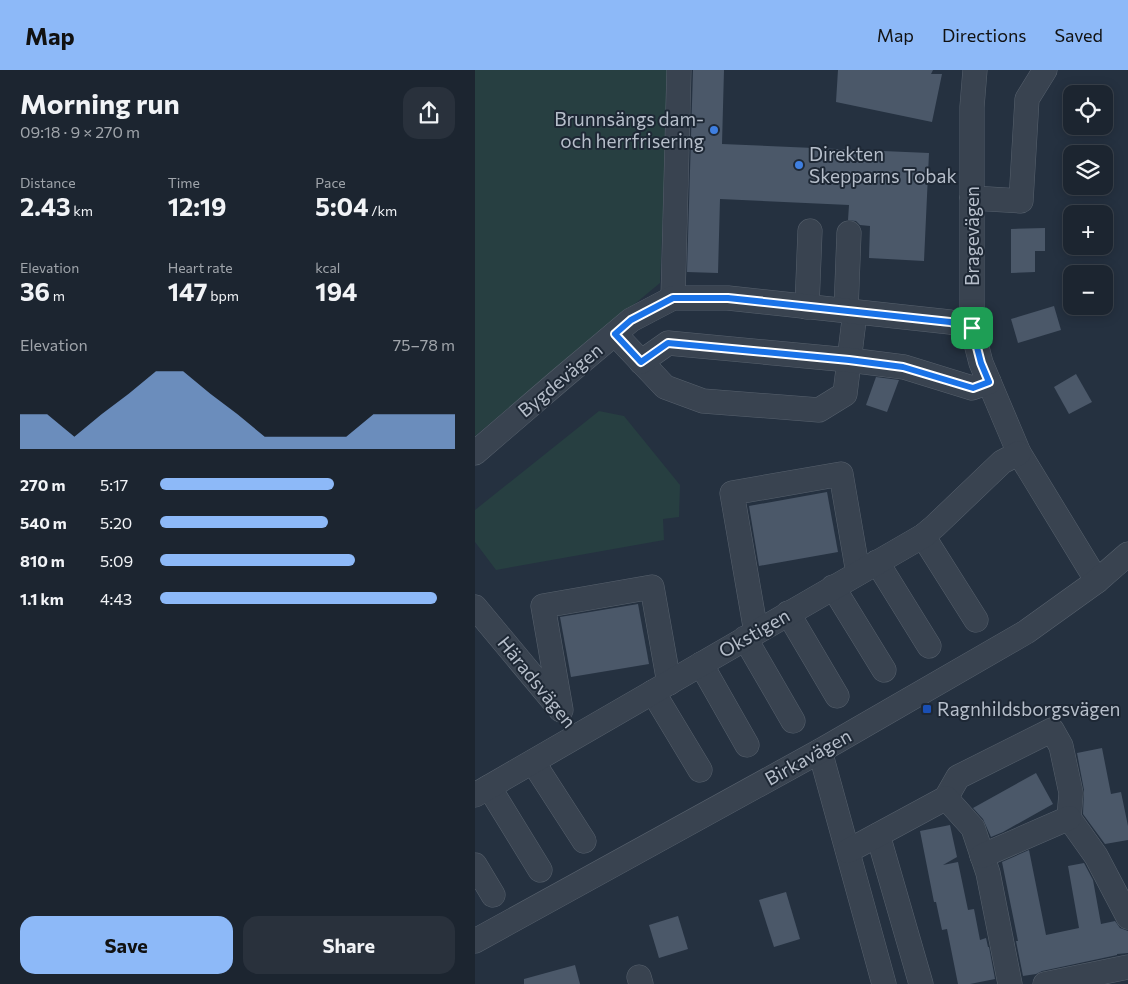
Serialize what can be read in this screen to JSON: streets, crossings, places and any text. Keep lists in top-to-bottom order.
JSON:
{
  "streets": {
    "street": [
      "Bragevägen",
      "Bygdevägen",
      "Okstigen",
      "Häradsvägen",
      "Birkavägen"
    ]
  },
  "crossings": [
    ["Bragevägen", "Bygdevägen"],
    ["Bragevägen", "Okstigen"],
    ["Bragevägen", "Birkavägen"],
    ["Okstigen", "Häradsvägen"]
  ],
  "places": {
    "other": ["Brunnsängs dam- och herrfrisering", "Direkten Skepparns Tobak"],
    "transit": ["Ragnhildsborgsvägen"]
  },
  "page": {
    "header": "Map",
    "nav": ["Map", "Directions", "Saved"],
    "heading": ["Morning run", "09:18 · 9 × 270 m"],
    "map_buttons": ["+", "−"],
    "stats": [
      ["Distance", "2.43 km"],
      ["Time", "12:19"],
      ["Pace", "5:04 /km"],
      ["Elevation", "36 m"],
      ["Heart rate", "147 bpm"],
      ["kcal", "194"]
    ],
    "chart": ["Elevation", "75–78 m"],
    "list": [
      {
        "name": "270 m",
        "note": "5:17"
      },
      {
        "name": "540 m",
        "note": "5:20"
      },
      {
        "name": "810 m",
        "note": "5:09"
      },
      {
        "name": "1.1 km",
        "note": "4:43"
      }
    ],
    "buttons": ["Save", "Share"]
  }
}
